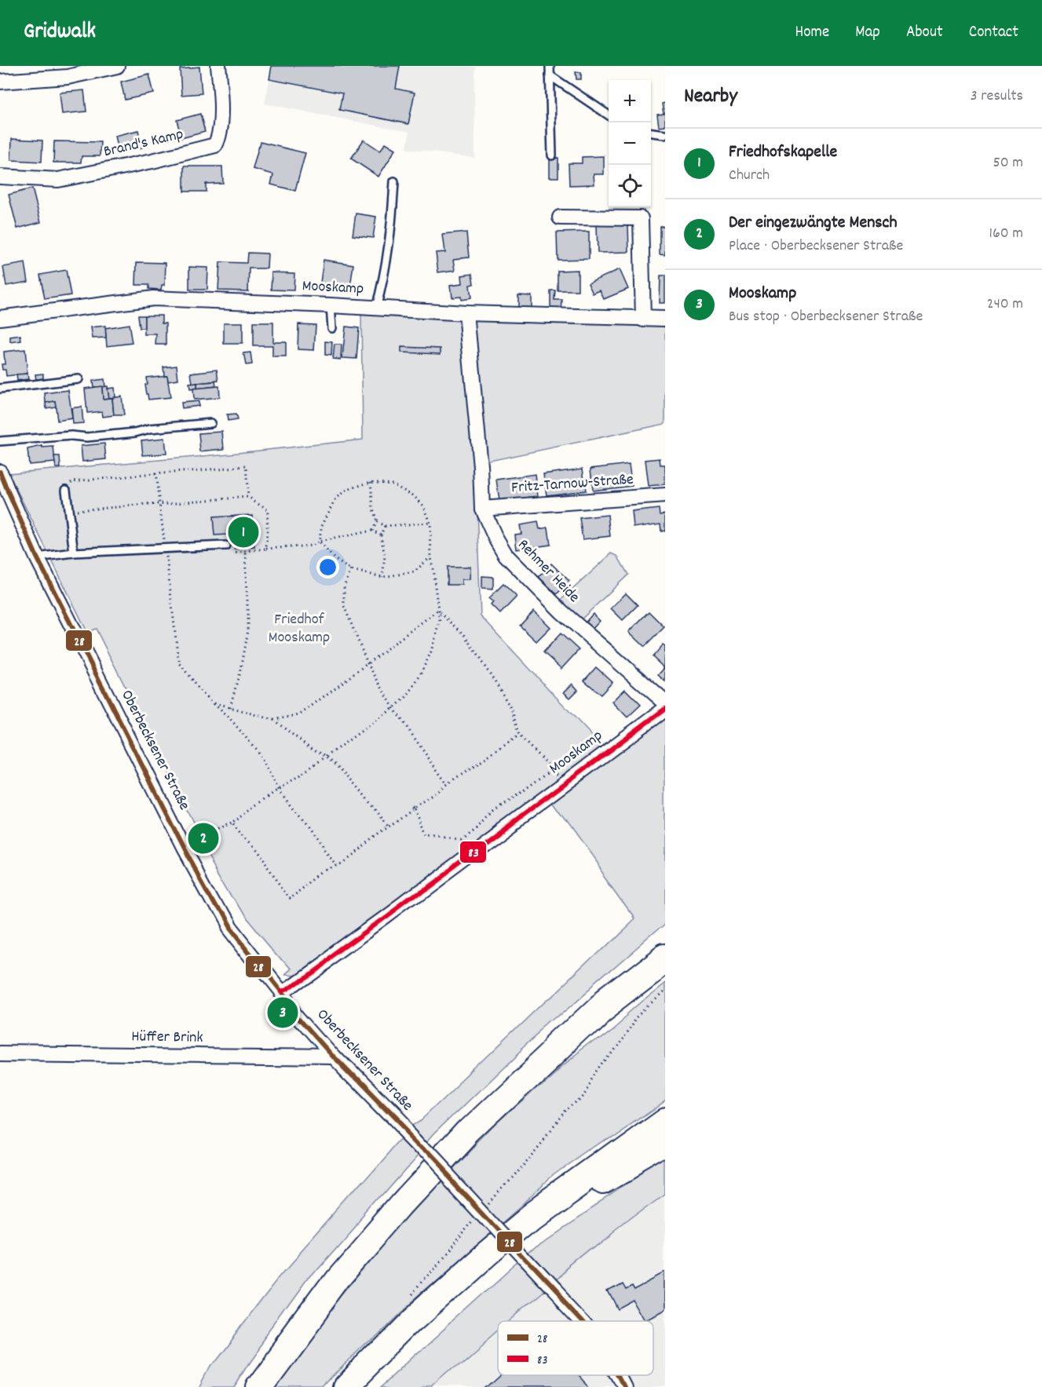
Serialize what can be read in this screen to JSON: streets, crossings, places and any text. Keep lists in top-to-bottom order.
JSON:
{
  "streets": {
    "street": [
      "Brand's Kamp",
      "Mooskamp",
      "Fritz-Tarnow-Straße",
      "Rehmer Heide",
      "Oberbecksener Straße",
      "Hüffer Brink"
    ]
  },
  "crossings": [
    ["Mooskamp", "Rehmer Heide"],
    ["Mooskamp", "Oberbecksener Straße"],
    ["Fritz-Tarnow-Straße", "Rehmer Heide"],
    ["Oberbecksener Straße", "Hüffer Brink"]
  ],
  "parks": ["Friedhof Mooskamp"],
  "lines": ["transit line 28", "transit line 83"],
  "legend": ["28", "83"],
  "page": {
    "header": "Gridwalk",
    "nav": [
      "Home",
      "Map",
      "About",
      "Contact"
    ],
    "heading": ["Nearby", "3 results"],
    "map_buttons": ["+", "−"],
    "list": [
      {
        "mark": "1",
        "name": "Friedhofskapelle",
        "note": "Church",
        "value": "50 m"
      },
      {
        "mark": "2",
        "name": "Der eingezwängte Mensch",
        "note": "Place · Oberbecksener Straße",
        "value": "160 m"
      },
      {
        "mark": "3",
        "name": "Mooskamp",
        "note": "Bus stop · Oberbecksener Straße",
        "value": "240 m"
      }
    ],
    "pins": ["1", "2", "3"]
  }
}
